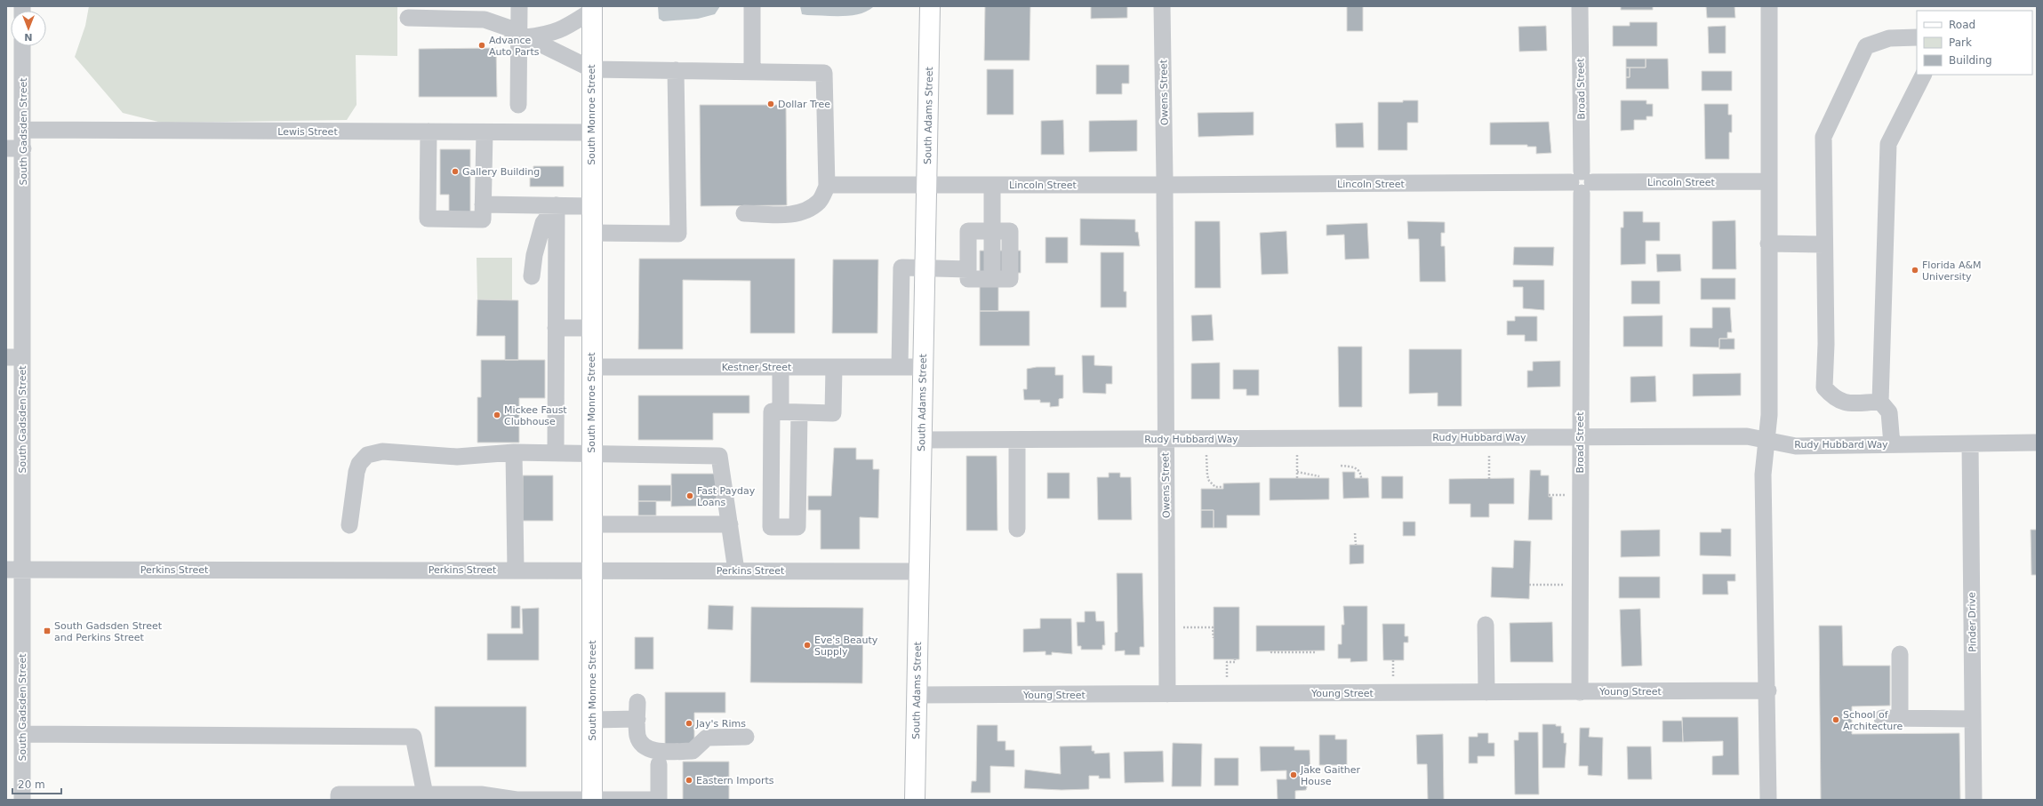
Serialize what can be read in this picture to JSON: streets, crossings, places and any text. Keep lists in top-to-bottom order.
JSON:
{
  "streets": {
    "main road": ["South Monroe Street", "South Adams Street"],
    "street": [
      "Broad Street",
      "Owens Street",
      "South Gadsden Street",
      "Lewis Street",
      "Lincoln Street",
      "Kestner Street",
      "Rudy Hubbard Way",
      "Perkins Street",
      "Pinder Drive",
      "Young Street"
    ]
  },
  "crossings": [
    ["Broad Street", "Lincoln Street"],
    ["Broad Street", "Rudy Hubbard Way"],
    ["Broad Street", "Young Street"],
    ["Owens Street", "Lincoln Street"],
    ["Owens Street", "Rudy Hubbard Way"],
    ["Owens Street", "Young Street"],
    ["South Monroe Street", "Lewis Street"],
    ["South Monroe Street", "Kestner Street"],
    ["South Monroe Street", "Perkins Street"],
    ["South Adams Street", "Lincoln Street"],
    ["South Adams Street", "Kestner Street"],
    ["South Adams Street", "Rudy Hubbard Way"],
    ["South Adams Street", "Perkins Street"],
    ["South Adams Street", "Young Street"],
    ["South Gadsden Street", "Lewis Street"],
    ["South Gadsden Street", "Perkins Street"],
    ["Rudy Hubbard Way", "Pinder Drive"]
  ],
  "places": {
    "other": [
      "Advance Auto Parts",
      "Dollar Tree",
      "Gallery Building",
      "Florida A&M University",
      "Mickee Faust Clubhouse",
      "Fast Payday Loans",
      "Eve's Beauty Supply",
      "School of Architecture",
      "Jay's Rims",
      "Jake Gaither House",
      "Eastern Imports"
    ],
    "transit": ["South Gadsden Street and Perkins Street"]
  },
  "legend": ["Road", "Park", "Building"],
  "scale_bar": "20 m",
  "north": "bottom"
}
